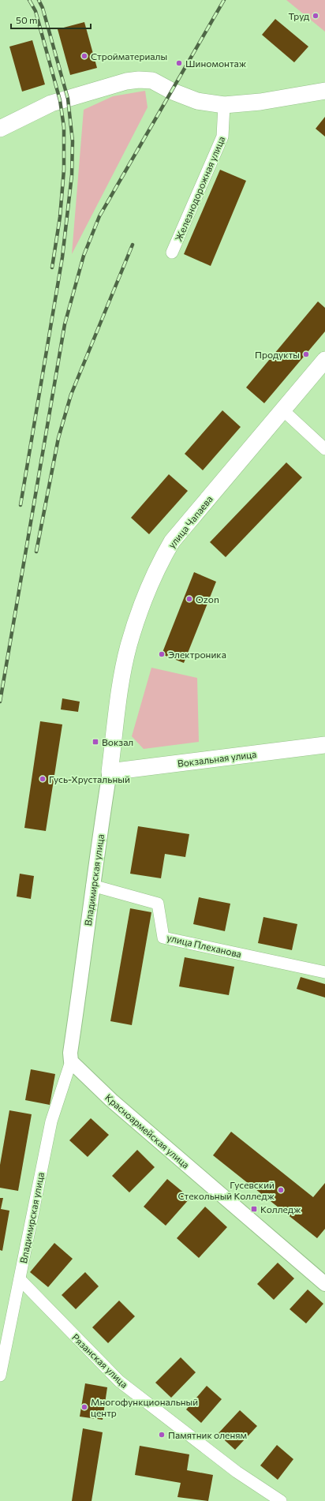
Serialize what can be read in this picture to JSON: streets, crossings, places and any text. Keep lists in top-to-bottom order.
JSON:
{
  "streets": {
    "main road": ["улица Чапаева", "Вокзальная улица"],
    "street": [
      "Железнодорожная улица",
      "Владимирская улица",
      "улица Плеханова",
      "Красноармейская улица",
      "Рязанская улица"
    ]
  },
  "crossings": [
    ["улица Чапаева", "Вокзальная улица"],
    ["улица Чапаева", "Владимирская улица"],
    ["Вокзальная улица", "Владимирская улица"],
    ["Владимирская улица", "улица Плеханова"],
    ["Владимирская улица", "Красноармейская улица"],
    ["Владимирская улица", "Рязанская улица"]
  ],
  "places": {
    "other": [
      "Труд",
      "Стройматериалы",
      "Шиномонтаж",
      "Продукты",
      "Ozon",
      "Электроника",
      "Гусь-Хрустальный",
      "Гусевский Стекольный Колледж",
      "Многофункциональный центр",
      "Памятник оленям"
    ],
    "transit": ["Вокзал", "Колледж"]
  },
  "scale_bar": "50 m"
}
